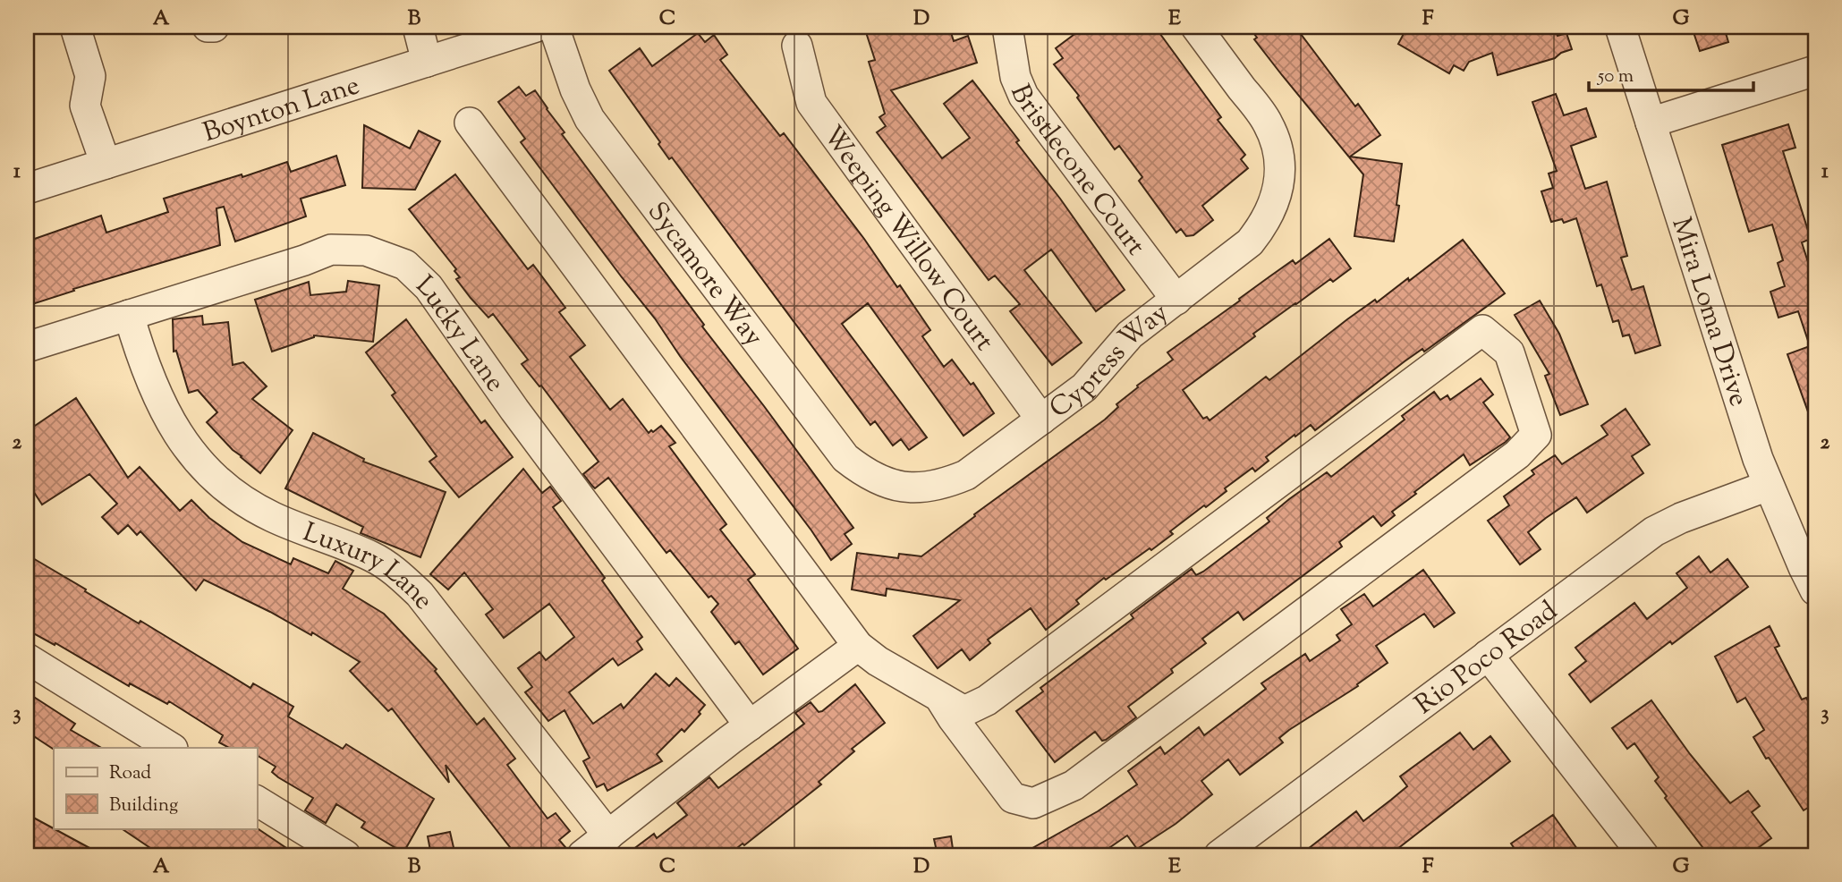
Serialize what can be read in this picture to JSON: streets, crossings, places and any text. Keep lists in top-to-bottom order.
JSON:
{
  "streets": {
    "street": [
      "Boynton Lane",
      "Bristlecone Court",
      "Weeping Willow Court",
      "Sycamore Way",
      "Mira Loma Drive",
      "Lucky Lane",
      "Cypress Way",
      "Luxury Lane",
      "Rio Poco Road"
    ]
  },
  "crossings": [
    ["Bristlecone Court", "Cypress Way"],
    ["Weeping Willow Court", "Cypress Way"],
    ["Sycamore Way", "Cypress Way"],
    ["Mira Loma Drive", "Rio Poco Road"],
    ["Lucky Lane", "Luxury Lane"]
  ],
  "legend": ["Road", "Building"],
  "scale_bar": "50 m",
  "grid": {
    "columns": [
      "A",
      "B",
      "C",
      "D",
      "E",
      "F",
      "G"
    ],
    "rows": ["1", "2", "3"]
  }
}
